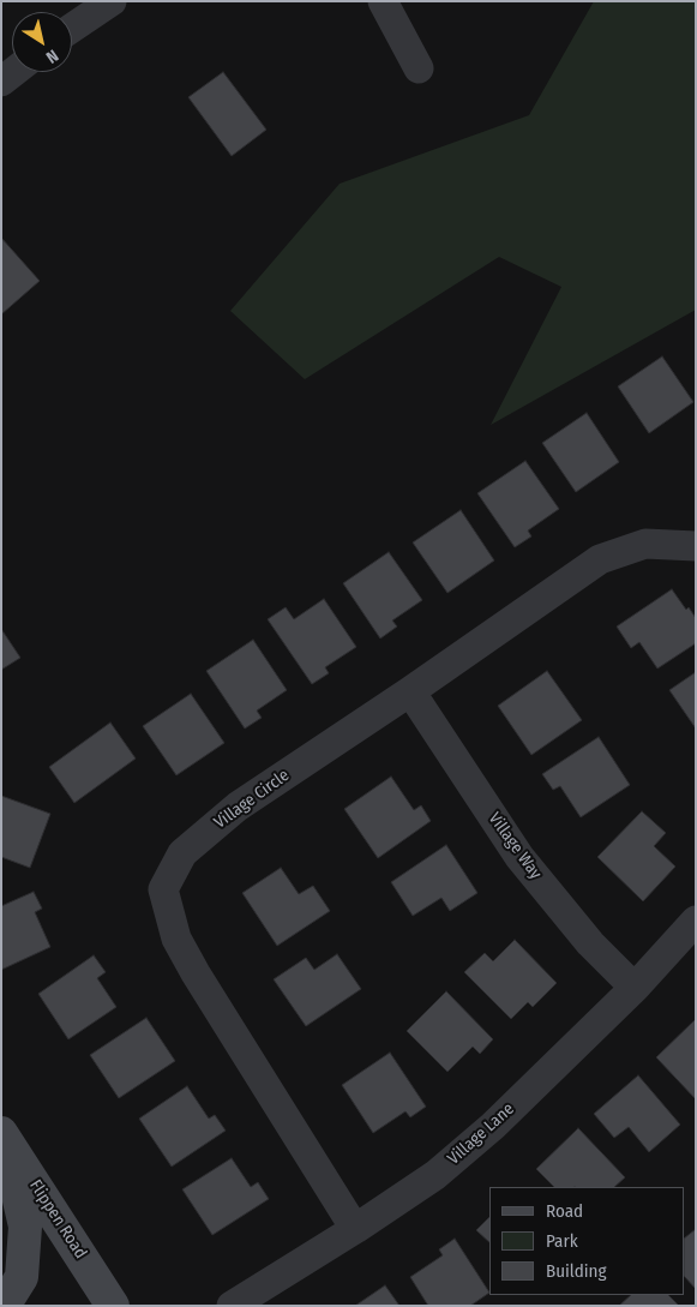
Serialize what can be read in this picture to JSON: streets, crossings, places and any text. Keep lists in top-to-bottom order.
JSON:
{
  "streets": {
    "street": [
      "Village Circle",
      "Village Way",
      "Village Lane",
      "Flippen Road"
    ]
  },
  "crossings": [
    ["Village Circle", "Village Way"],
    ["Village Circle", "Village Lane"],
    ["Village Way", "Village Lane"]
  ],
  "legend": ["Road", "Park", "Building"],
  "north": "bottom right"
}
